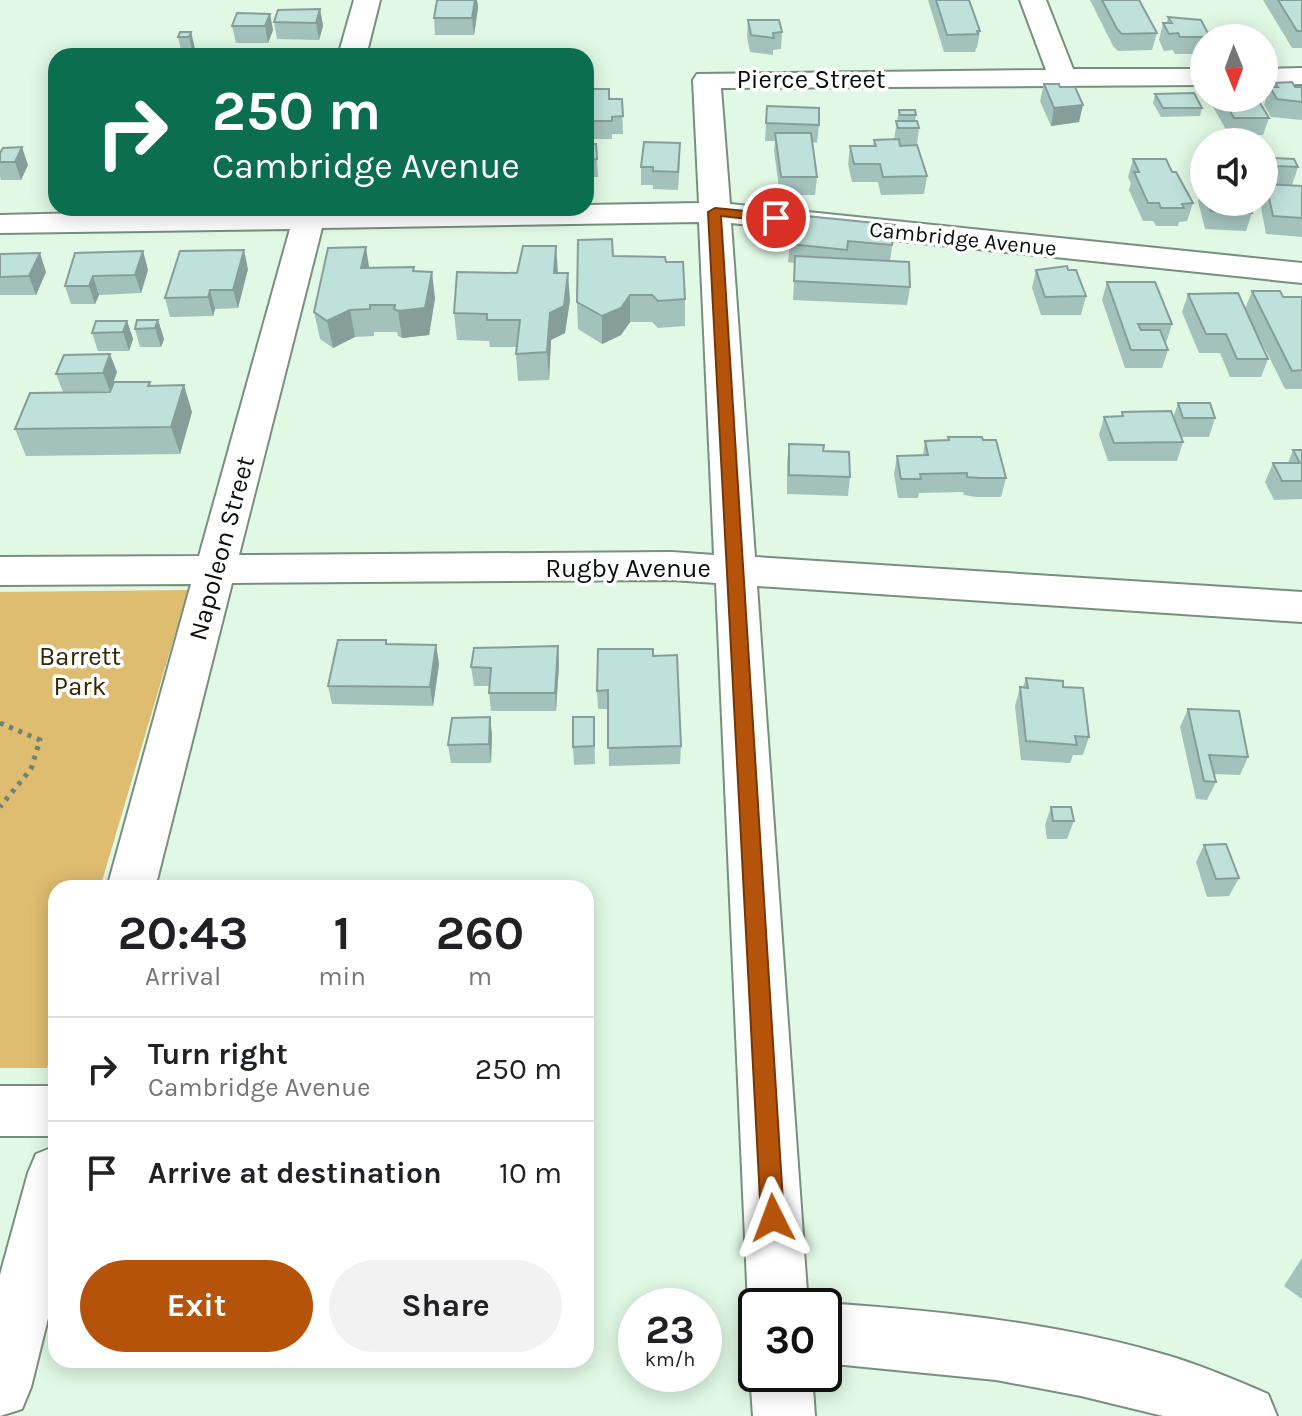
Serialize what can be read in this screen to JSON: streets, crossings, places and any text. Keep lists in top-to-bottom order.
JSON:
{
  "streets": {
    "street": [
      "Pierce Street",
      "Cambridge Avenue",
      "Napoleon Street",
      "Rugby Avenue"
    ]
  },
  "crossings": [
    ["Pierce Street", "Cambridge Avenue"],
    ["Pierce Street", "Rugby Avenue"],
    ["Napoleon Street", "Rugby Avenue"]
  ],
  "parks": ["Barrett Park"],
  "north": "bottom",
  "page": {
    "turn": ["250 m", "Cambridge Avenue"],
    "eta": [
      "20:43",
      "Arrival",
      "1",
      "min",
      "260",
      "m"
    ],
    "list": [
      {
        "name": "Turn right",
        "note": "Cambridge Avenue",
        "value": "250 m"
      },
      {
        "name": "Arrive at destination",
        "value": "10 m"
      }
    ],
    "buttons": ["Exit", "Share"],
    "speed": "23 km/h",
    "limit": "30"
  }
}
